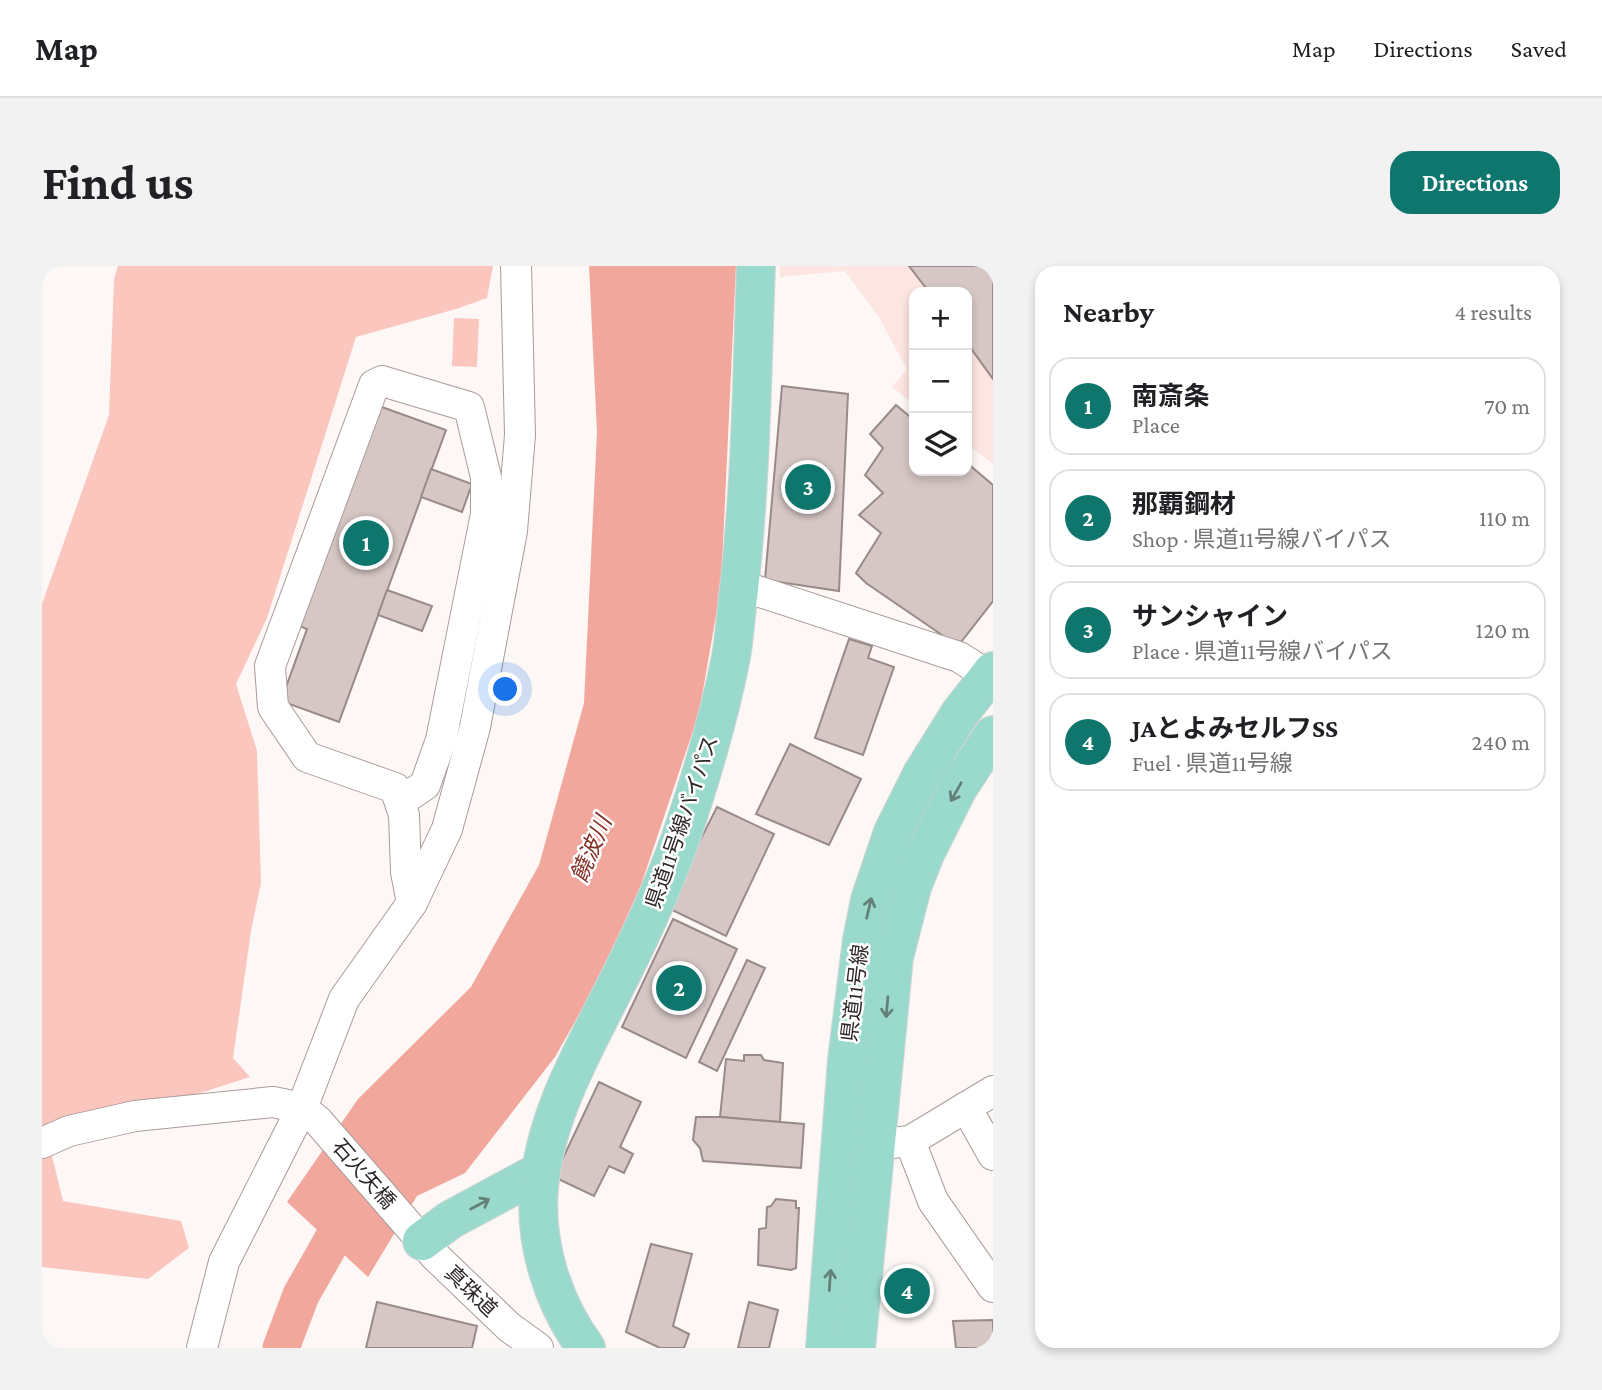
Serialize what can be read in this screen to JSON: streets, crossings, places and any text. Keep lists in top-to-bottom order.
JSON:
{
  "streets": {
    "main road": ["県道11号線バイパス", "県道11号線"],
    "street": ["石火矢橋", "真珠道"]
  },
  "crossings": [
    ["石火矢橋", "真珠道"]
  ],
  "water": ["饒波川"],
  "page": {
    "header": "Map",
    "nav": ["Map", "Directions", "Saved"],
    "buttons": "Directions",
    "title": "Find us",
    "heading": ["Nearby", "4 results"],
    "map_buttons": ["+", "−"],
    "list": [
      {
        "mark": "1",
        "name": "南斎条",
        "note": "Place",
        "value": "70 m"
      },
      {
        "mark": "2",
        "name": "那覇鋼材",
        "note": "Shop · 県道11号線バイパス",
        "value": "110 m"
      },
      {
        "mark": "3",
        "name": "サンシャイン",
        "note": "Place · 県道11号線バイパス",
        "value": "120 m"
      },
      {
        "mark": "4",
        "name": "JAとよみセルフSS",
        "note": "Fuel · 県道11号線",
        "value": "240 m"
      }
    ],
    "pins": [
      "3",
      "1",
      "2",
      "4"
    ]
  }
}
